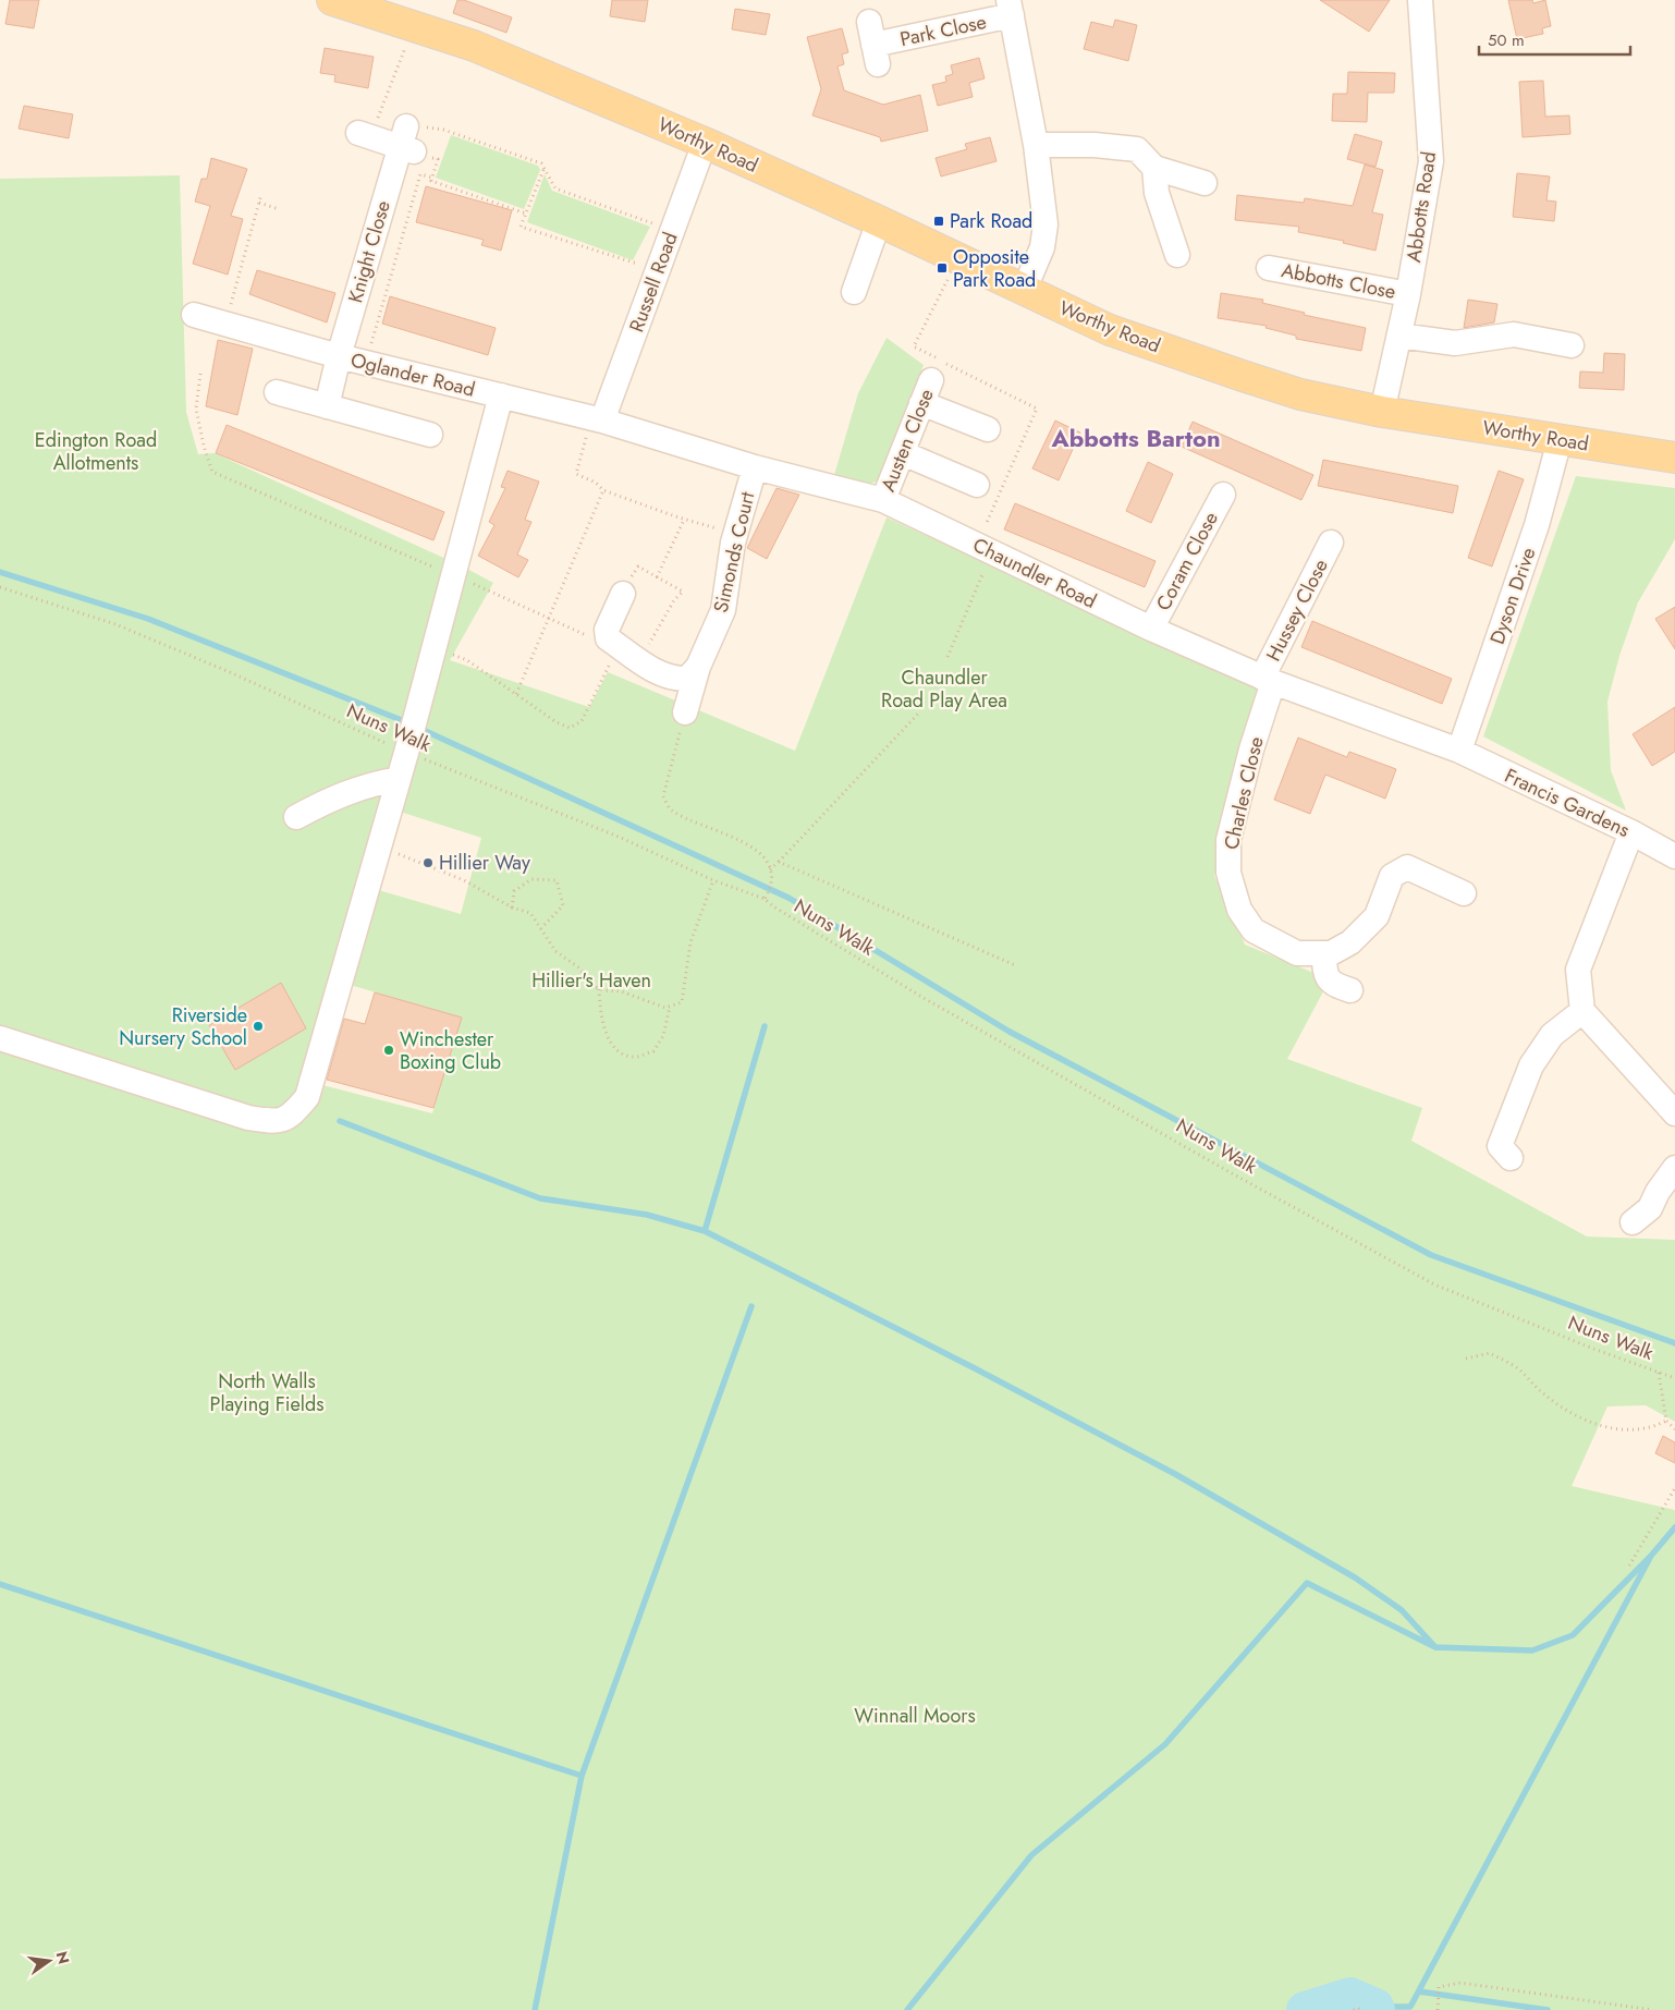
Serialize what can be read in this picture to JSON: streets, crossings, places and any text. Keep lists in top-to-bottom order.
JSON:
{
  "streets": {
    "main road": ["Worthy Road"],
    "street": [
      "Park Close",
      "Abbotts Road",
      "Knight Close",
      "Abbotts Close",
      "Russell Road",
      "Oglander Road",
      "Austen Close",
      "Simonds Court",
      "Coram Close",
      "Chaundler Road",
      "Dyson Drive",
      "Hussey Close",
      "Charles Close",
      "Francis Gardens"
    ],
    "path": ["Nuns Walk"]
  },
  "crossings": [
    ["Worthy Road", "Abbotts Road"],
    ["Worthy Road", "Russell Road"],
    ["Worthy Road", "Dyson Drive"],
    ["Abbotts Road", "Abbotts Close"],
    ["Knight Close", "Oglander Road"],
    ["Russell Road", "Oglander Road"],
    ["Russell Road", "Chaundler Road"],
    ["Oglander Road", "Chaundler Road"],
    ["Austen Close", "Chaundler Road"],
    ["Simonds Court", "Chaundler Road"],
    ["Coram Close", "Chaundler Road"],
    ["Chaundler Road", "Dyson Drive"],
    ["Chaundler Road", "Hussey Close"],
    ["Chaundler Road", "Charles Close"],
    ["Chaundler Road", "Francis Gardens"],
    ["Dyson Drive", "Francis Gardens"],
    ["Hussey Close", "Charles Close"]
  ],
  "districts": ["Abbotts Barton"],
  "parks": [
    "Edington Road Allotments",
    "Chaundler Road Play Area",
    "Hillier's Haven",
    "North Walls Playing Fields",
    "Winnall Moors"
  ],
  "places": {
    "transit": ["Park Road", "Opposite Park Road"],
    "other": ["Hillier Way", "Riverside Nursery School", "Winchester Boxing Club"]
  },
  "scale_bar": "50 m",
  "north": "right"
}
